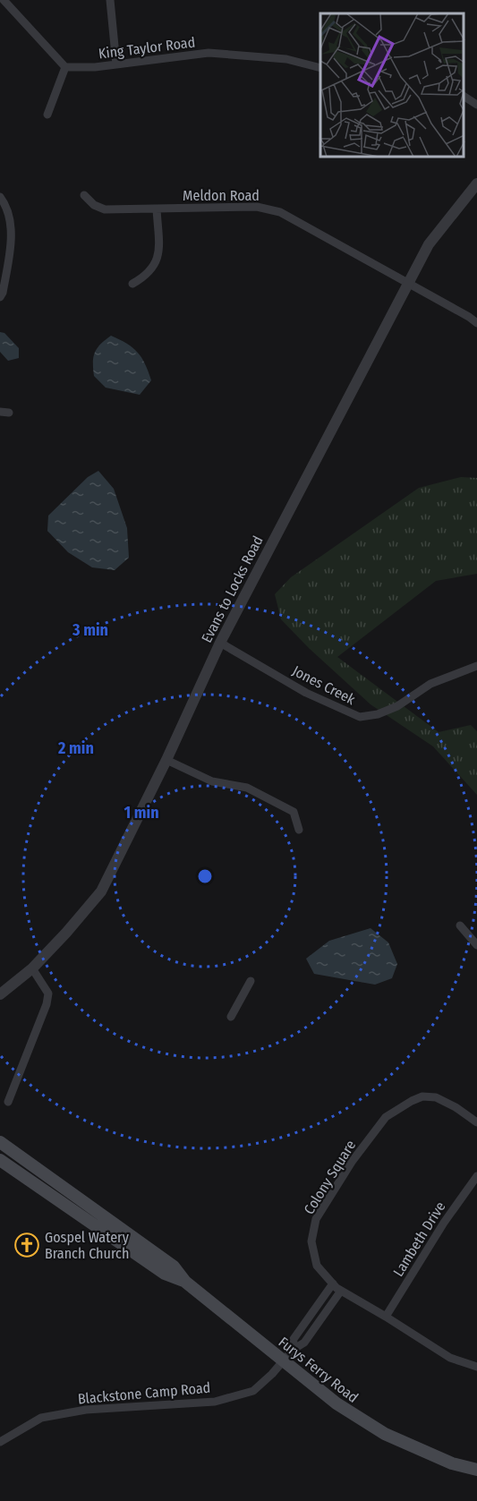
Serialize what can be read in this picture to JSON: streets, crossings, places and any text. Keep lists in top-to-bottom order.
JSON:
{
  "streets": {
    "main road": ["Furys Ferry Road"],
    "street": [
      "King Taylor Road",
      "Meldon Road",
      "Evans to Locks Road",
      "Jones Creek",
      "Colony Square",
      "Lambeth Drive",
      "Blackstone Camp Road"
    ]
  },
  "crossings": [
    ["Meldon Road", "Evans to Locks Road"],
    ["Evans to Locks Road", "Jones Creek"],
    ["Colony Square", "Lambeth Drive"],
    ["Furys Ferry Road", "Blackstone Camp Road"]
  ],
  "places": {
    "church": ["Gospel Watery Branch Church"]
  },
  "rings": ["3 min", "2 min", "1 min"]
}
